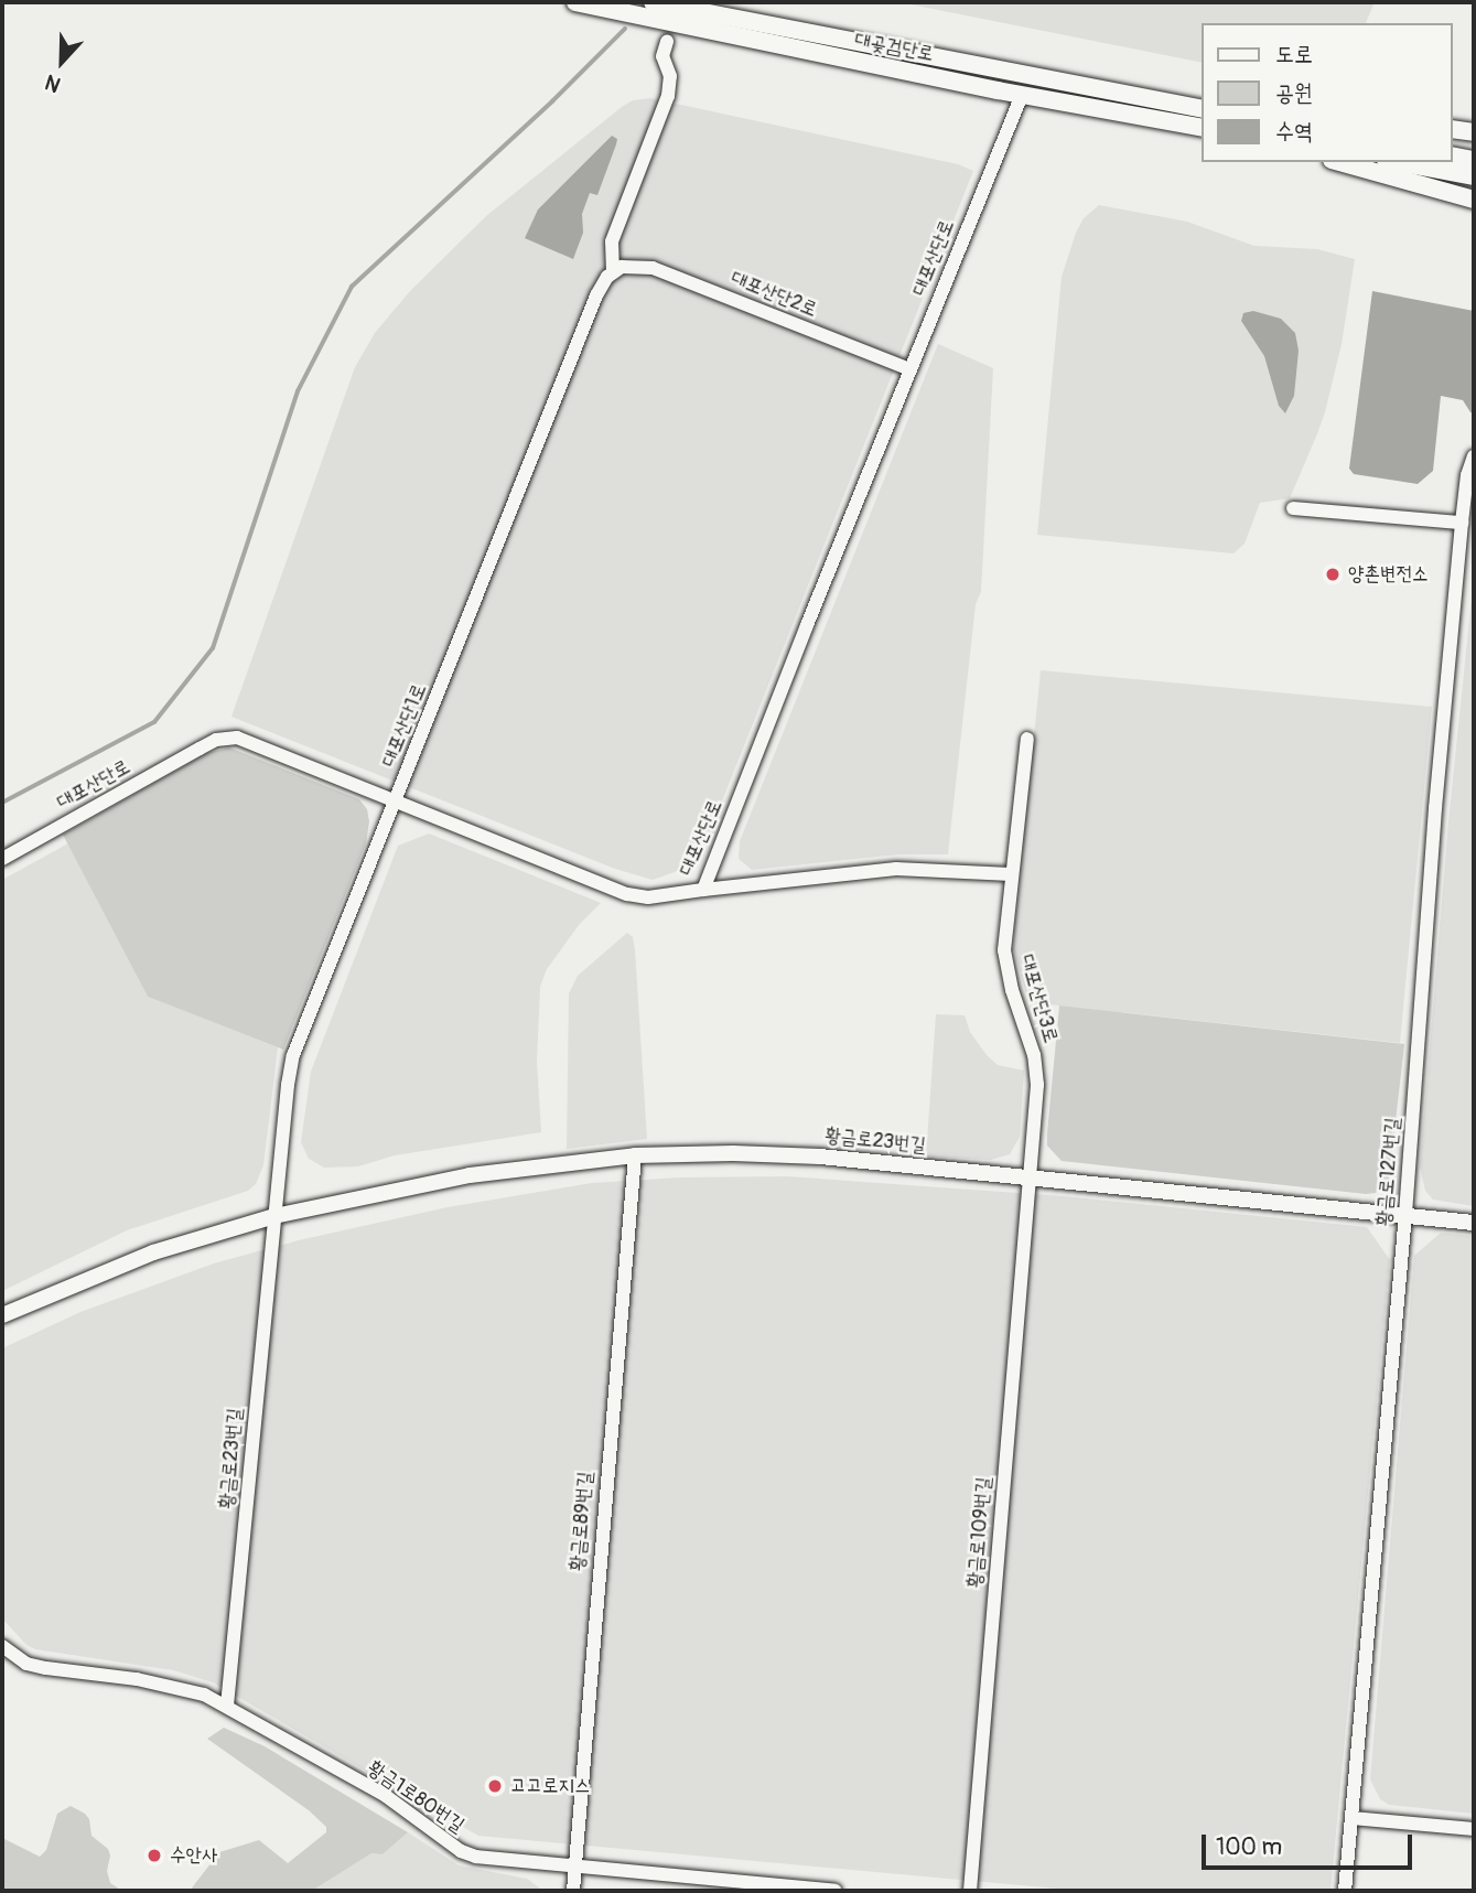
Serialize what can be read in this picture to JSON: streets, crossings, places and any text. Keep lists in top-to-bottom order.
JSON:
{
  "streets": {
    "main road": ["대곶검단로"],
    "street": [
      "대포산단로",
      "대포산단2로",
      "대포산단1로",
      "대포산단3로",
      "황금로23번길",
      "황금로127번길",
      "황금로89번길",
      "황금로109번길",
      "황금1로80번길"
    ]
  },
  "crossings": [
    ["대곶검단로", "대포산단로"],
    ["대포산단로", "대포산단2로"],
    ["대포산단로", "대포산단1로"],
    ["대포산단2로", "대포산단1로"],
    ["대포산단1로", "황금로23번길"],
    ["대포산단3로", "황금로23번길"],
    ["대포산단3로", "황금로109번길"],
    ["황금로23번길", "황금로127번길"],
    ["황금로23번길", "황금로89번길"],
    ["황금로23번길", "황금로109번길"],
    ["황금로23번길", "황금1로80번길"],
    ["황금로89번길", "황금1로80번길"]
  ],
  "places": ["양촌변전소", "고고로지스", "수안사"],
  "legend": ["도로", "공원", "수역"],
  "scale_bar": "100 m",
  "north": "bottom"
}
